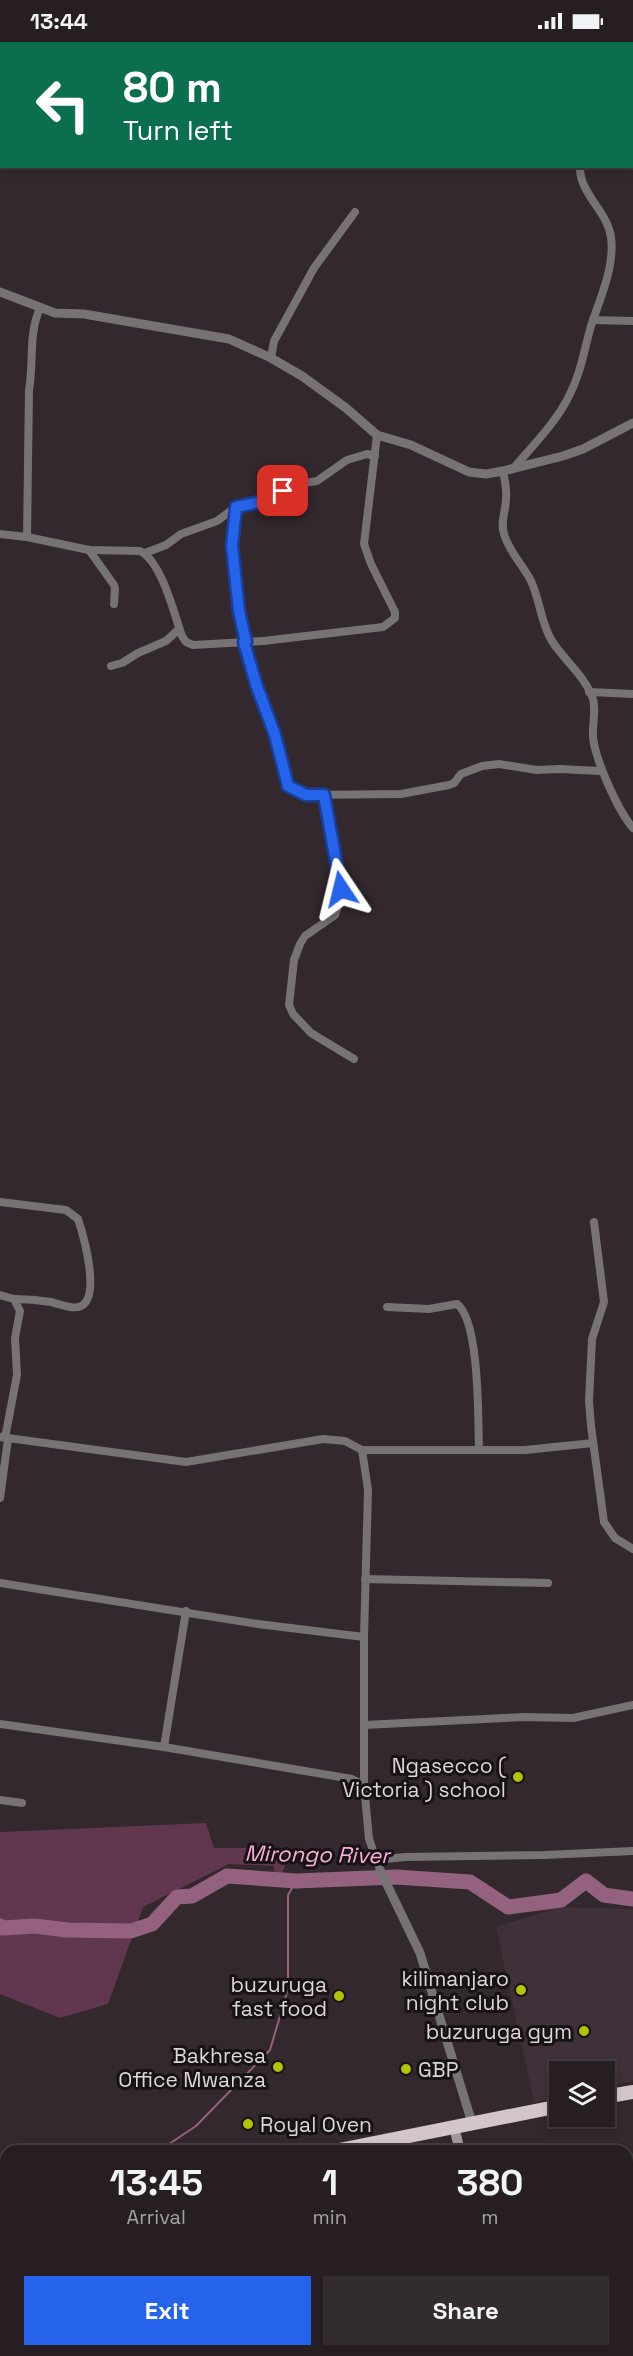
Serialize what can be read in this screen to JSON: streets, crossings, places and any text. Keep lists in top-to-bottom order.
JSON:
{
  "water": ["Mirongo River"],
  "places": [
    "Ngasecco ( Victoria ) school",
    "kilimanjaro night club",
    "buzuruga fast food",
    "buzuruga gym",
    "Bakhresa Office Mwanza",
    "GBP",
    "Royal Oven"
  ],
  "page": {
    "status": "13:44",
    "turn": ["80 m", "Turn left"],
    "eta": [
      "13:45",
      "Arrival",
      "1",
      "min",
      "380",
      "m"
    ],
    "buttons": ["Exit", "Share"]
  }
}
